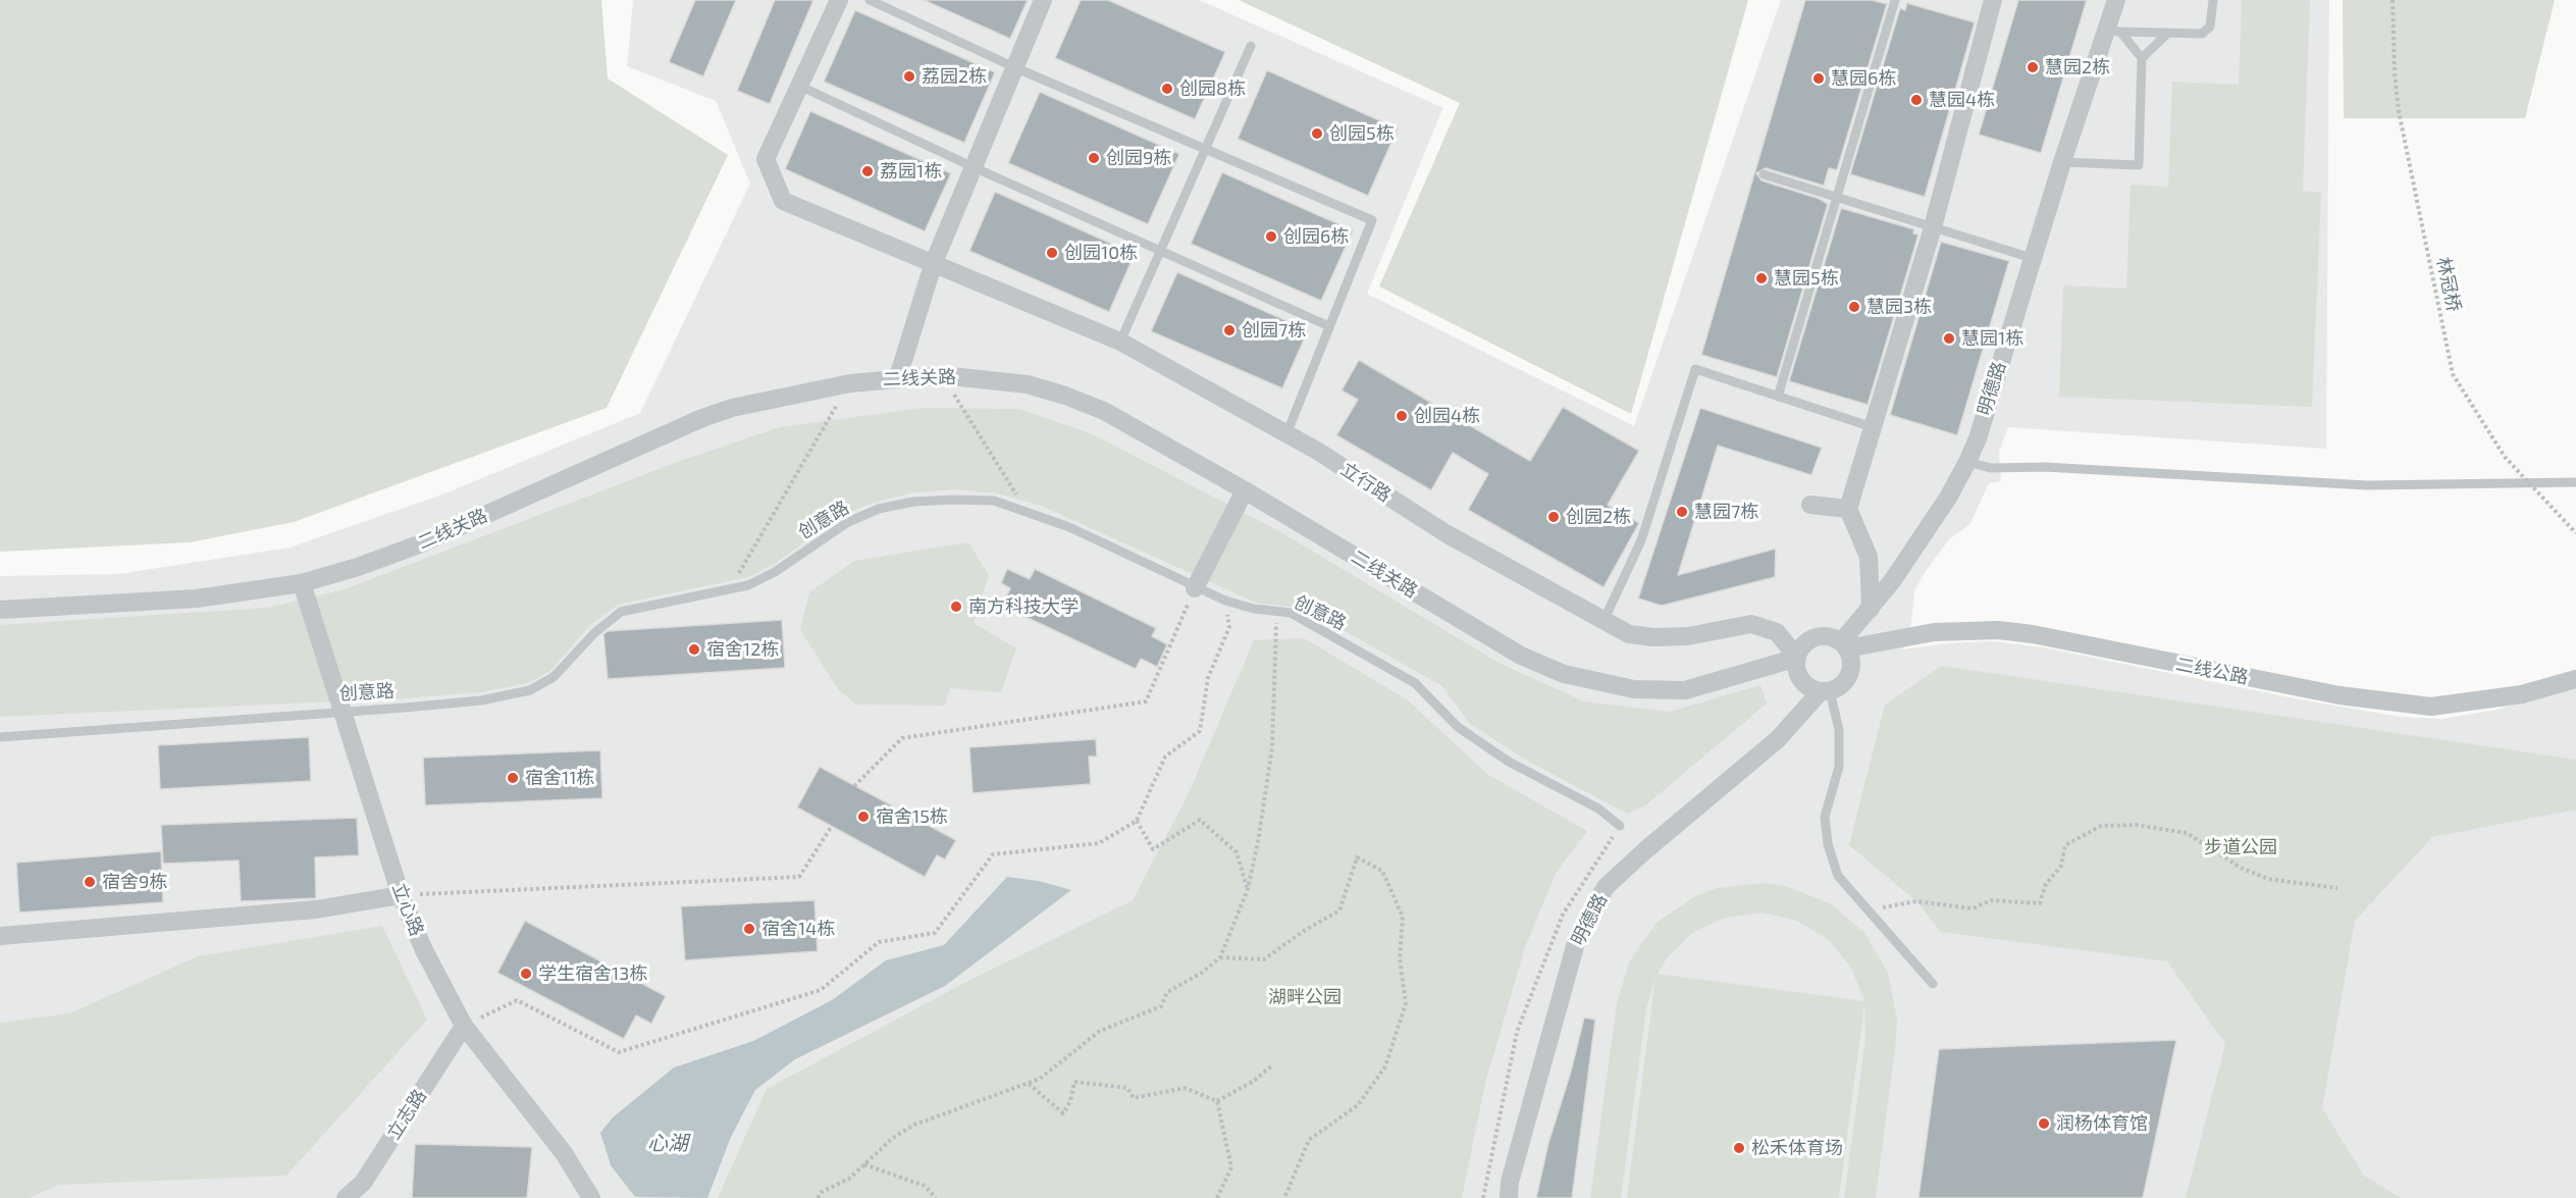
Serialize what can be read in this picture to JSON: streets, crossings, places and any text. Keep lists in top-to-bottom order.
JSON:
{
  "streets": {
    "street": [
      "二线关路",
      "明德路",
      "立行路",
      "二线公路",
      "立心路",
      "立志路"
    ],
    "lane": ["创意路"],
    "path": ["林冠桥"]
  },
  "crossings": [
    ["二线关路", "明德路"],
    ["二线关路", "立行路"],
    ["二线关路", "二线公路"],
    ["二线关路", "立心路"],
    ["明德路", "立行路"],
    ["明德路", "二线公路"],
    ["立行路", "二线公路"],
    ["创意路", "立心路"],
    ["立心路", "立志路"]
  ],
  "water": ["心湖"],
  "parks": ["步道公园", "湖畔公园"],
  "places": [
    "慧园2栋",
    "荔园2栋",
    "慧园6栋",
    "创园8栋",
    "慧园4栋",
    "创园5栋",
    "创园9栋",
    "荔园1栋",
    "创园6栋",
    "创园10栋",
    "慧园5栋",
    "慧园3栋",
    "创园7栋",
    "慧园1栋",
    "创园4栋",
    "慧园7栋",
    "创园2栋",
    "南方科技大学",
    "宿舍12栋",
    "宿舍11栋",
    "宿舍15栋",
    "宿舍9栋",
    "宿舍14栋",
    "学生宿舍13栋",
    "润杨体育馆",
    "松禾体育场"
  ]
}
